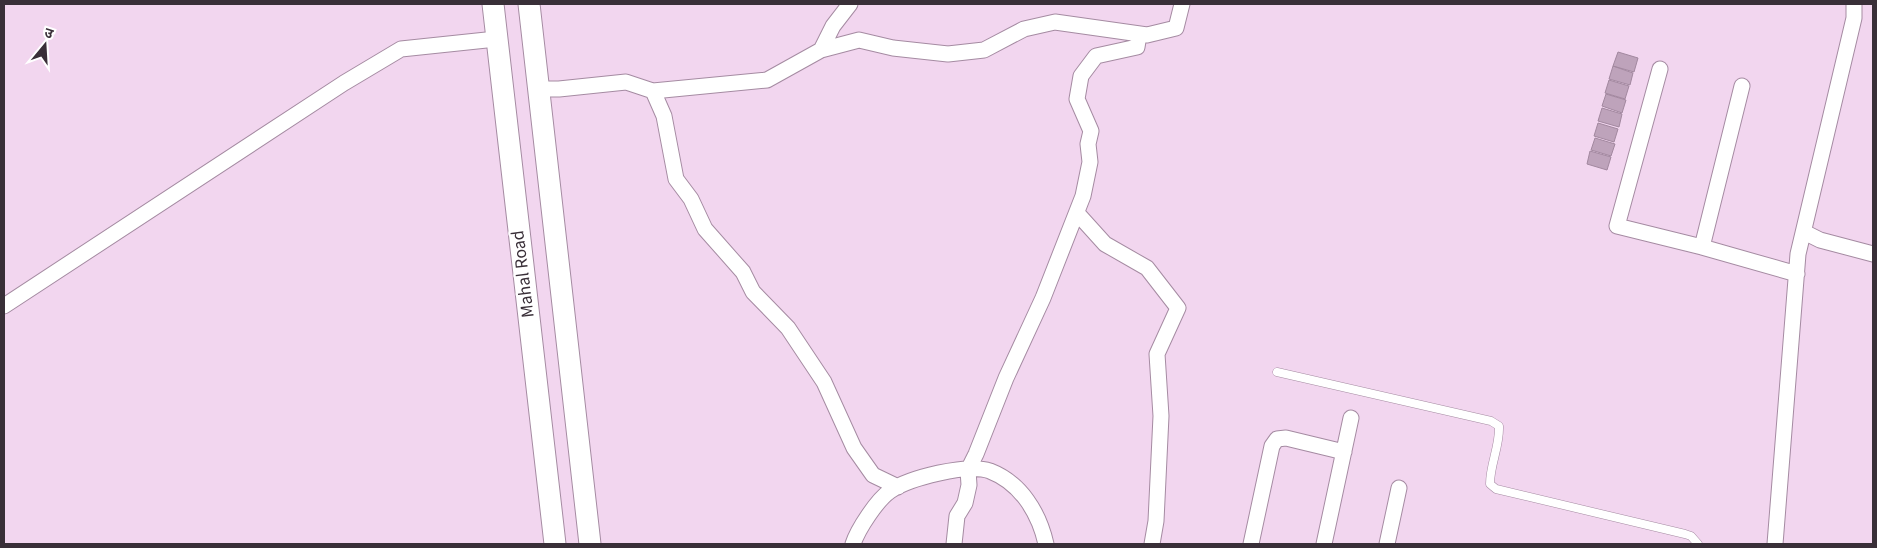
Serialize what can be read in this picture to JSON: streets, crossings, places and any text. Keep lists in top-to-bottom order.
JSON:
{
  "streets": {
    "main road": ["Mahal Road"]
  },
  "north": "top"
}
